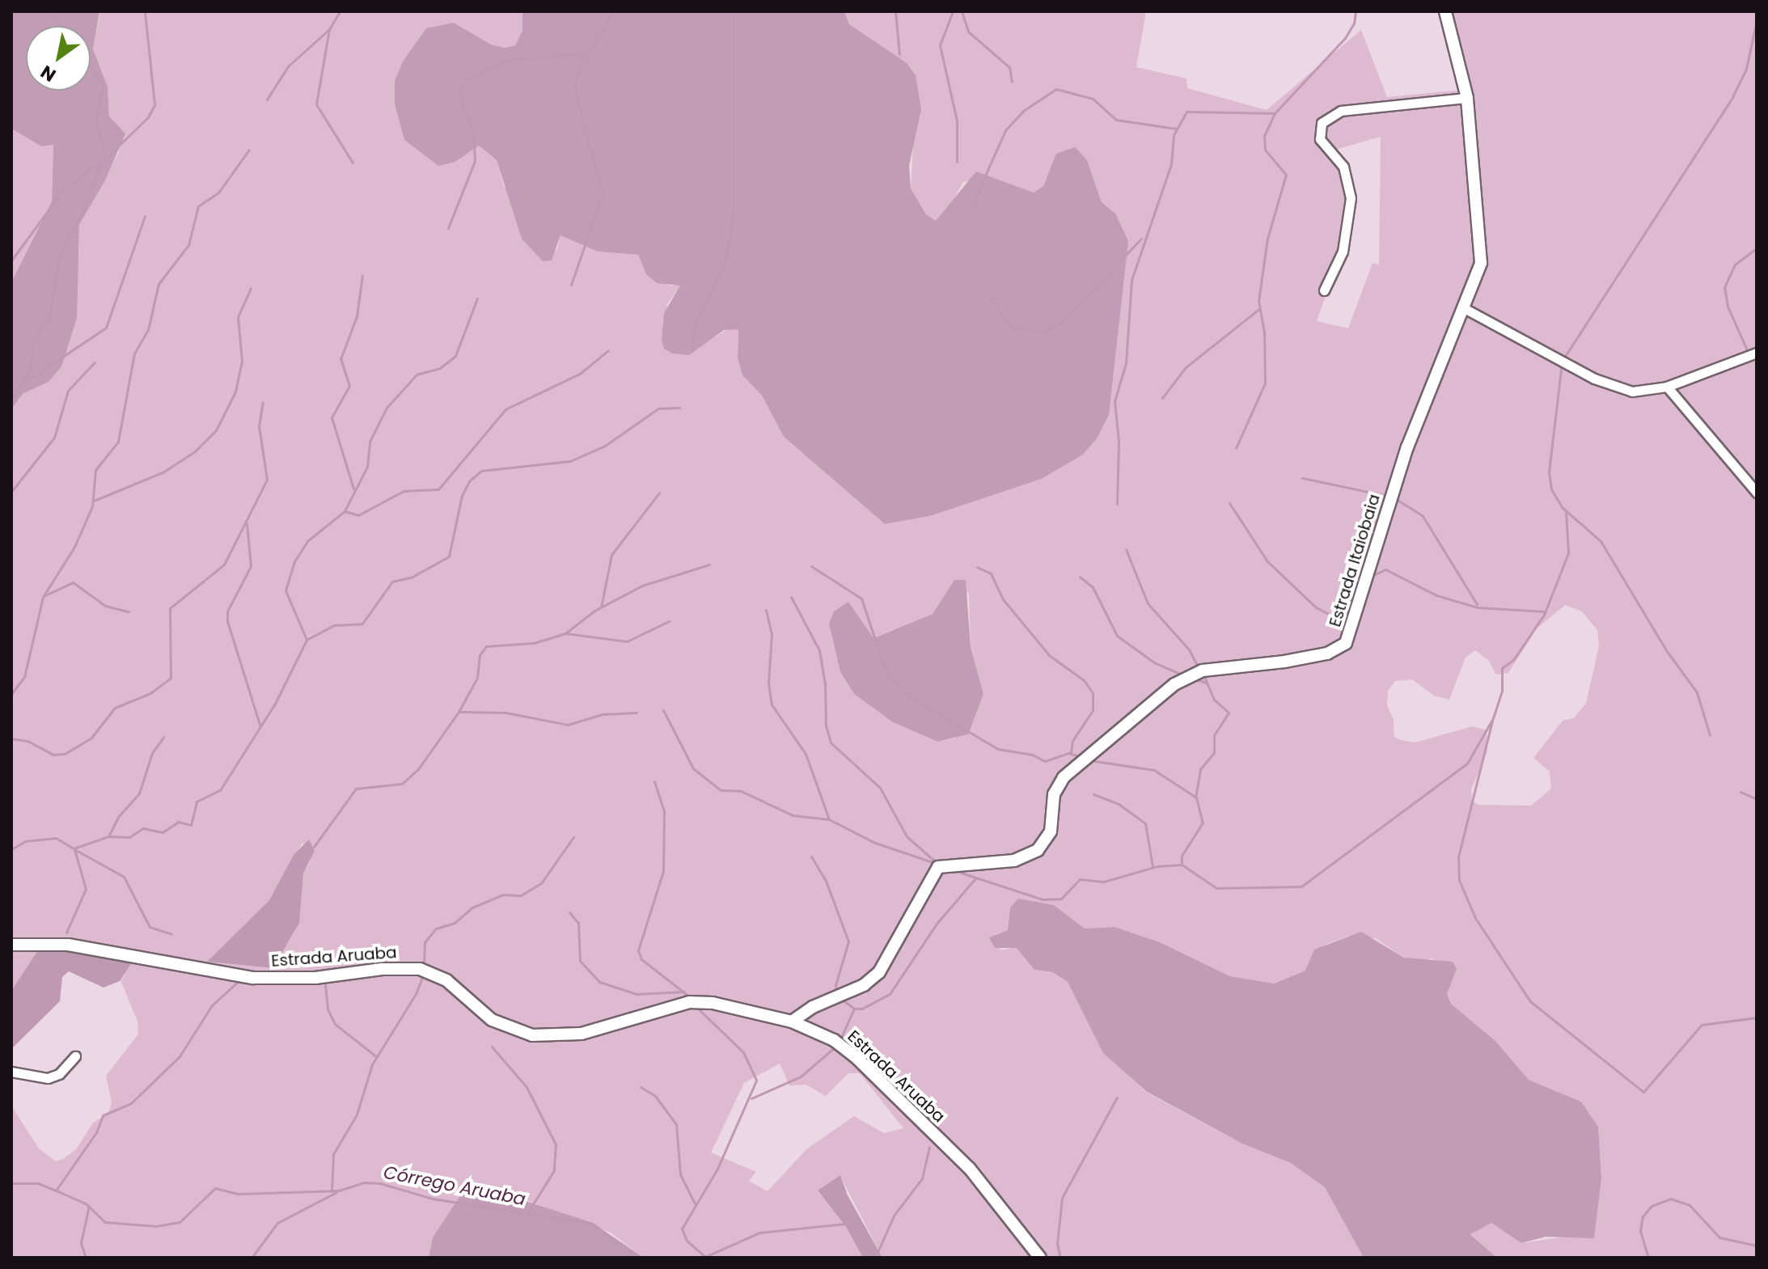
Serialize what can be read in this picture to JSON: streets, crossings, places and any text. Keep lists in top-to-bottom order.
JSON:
{
  "streets": {
    "street": ["Estrada Itaiobaia", "Estrada Aruaba"]
  },
  "crossings": [
    ["Estrada Itaiobaia", "Estrada Aruaba"]
  ],
  "water": ["Córrego Aruaba"],
  "north": "bottom left"
}
